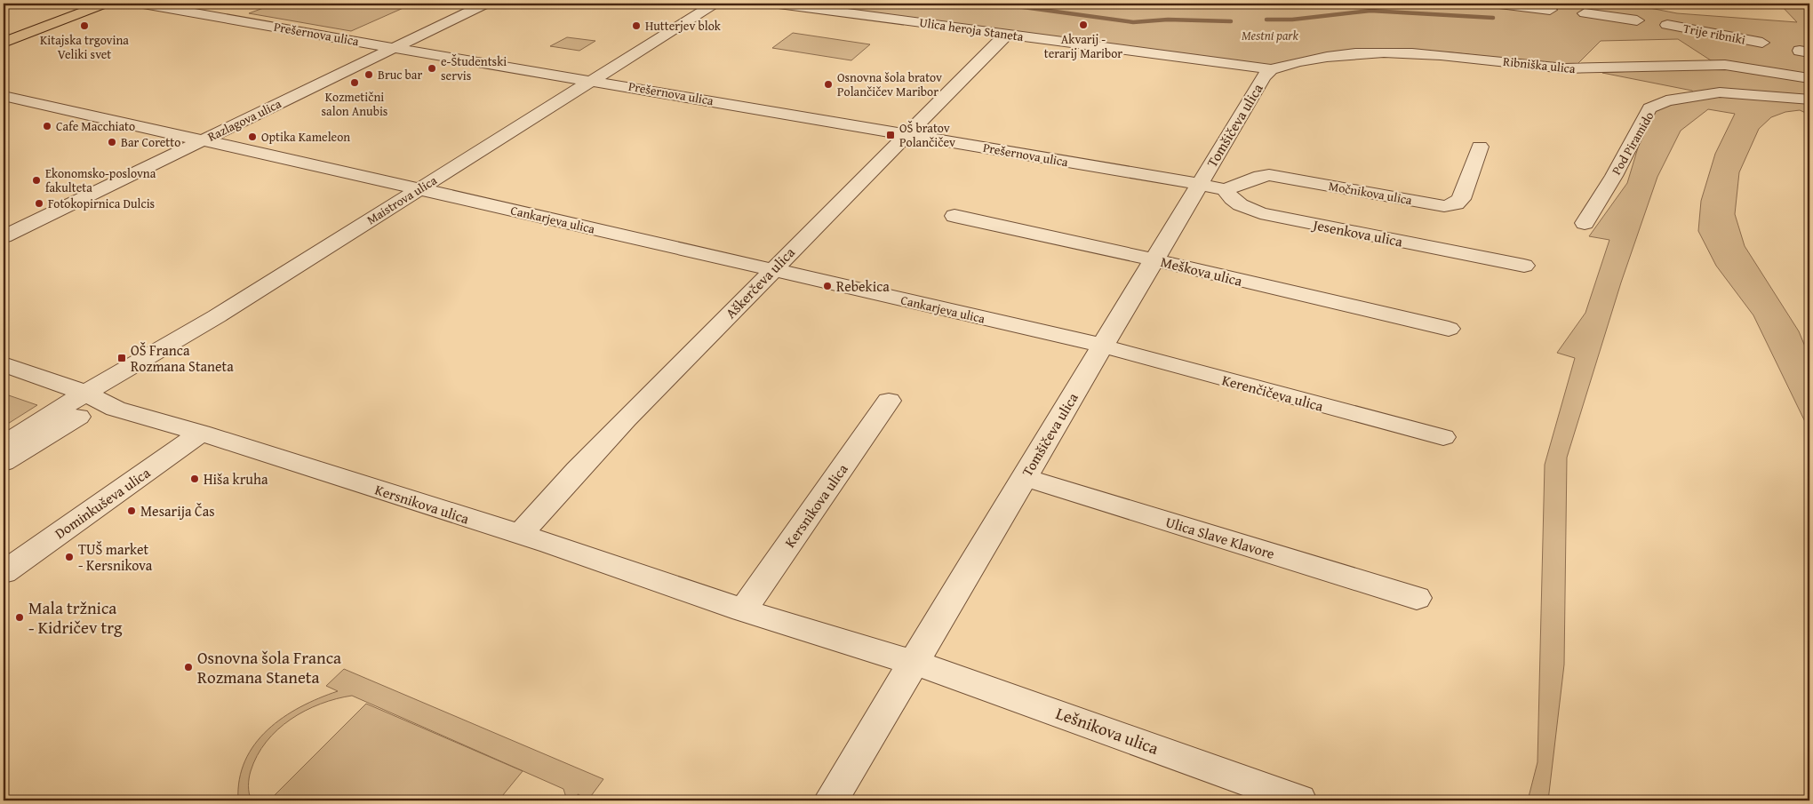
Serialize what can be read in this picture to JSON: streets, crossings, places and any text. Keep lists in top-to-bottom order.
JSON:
{
  "streets": {
    "street": [
      "Ulica heroja Staneta",
      "Prešernova ulica",
      "Trije ribniki",
      "Ribniška ulica",
      "Razlagova ulica",
      "Tomšičeva ulica",
      "Pod Piramido",
      "Močnikova ulica",
      "Maistrova ulica",
      "Cankarjeva ulica",
      "Jesenkova ulica",
      "Meškova ulica",
      "Aškerčeva ulica",
      "Kerenčičeva ulica",
      "Dominkuševa ulica",
      "Kersnikova ulica",
      "Ulica Slave Klavore",
      "Lešnikova ulica"
    ]
  },
  "crossings": [
    ["Ulica heroja Staneta", "Ribniška ulica"],
    ["Ulica heroja Staneta", "Tomšičeva ulica"],
    ["Ulica heroja Staneta", "Aškerčeva ulica"],
    ["Prešernova ulica", "Razlagova ulica"],
    ["Prešernova ulica", "Tomšičeva ulica"],
    ["Prešernova ulica", "Maistrova ulica"],
    ["Prešernova ulica", "Jesenkova ulica"],
    ["Prešernova ulica", "Aškerčeva ulica"],
    ["Ribniška ulica", "Tomšičeva ulica"],
    ["Razlagova ulica", "Cankarjeva ulica"],
    ["Tomšičeva ulica", "Cankarjeva ulica"],
    ["Tomšičeva ulica", "Jesenkova ulica"],
    ["Tomšičeva ulica", "Meškova ulica"],
    ["Tomšičeva ulica", "Kerenčičeva ulica"],
    ["Tomšičeva ulica", "Kersnikova ulica"],
    ["Tomšičeva ulica", "Ulica Slave Klavore"],
    ["Tomšičeva ulica", "Lešnikova ulica"],
    ["Močnikova ulica", "Jesenkova ulica"],
    ["Maistrova ulica", "Cankarjeva ulica"],
    ["Maistrova ulica", "Kersnikova ulica"],
    ["Cankarjeva ulica", "Aškerčeva ulica"],
    ["Cankarjeva ulica", "Kerenčičeva ulica"],
    ["Aškerčeva ulica", "Kersnikova ulica"],
    ["Dominkuševa ulica", "Kersnikova ulica"],
    ["Kersnikova ulica", "Lešnikova ulica"]
  ],
  "parks": ["Mestni park"],
  "places": {
    "other": [
      "Akvarij - terarij Maribor",
      "Kitajska trgovina Veliki svet",
      "Hutterjev blok",
      "e-Študentski servis",
      "Bruc bar",
      "Kozmetični salon Anubis",
      "Osnovna šola bratov Polančičev Maribor",
      "Cafe Macchiato",
      "Optika Kameleon",
      "Bar Coretto",
      "Ekonomsko-poslovna fakulteta",
      "Fotokopirnica Dulcis",
      "Rebekica",
      "Hiša kruha",
      "Mesarija Čas",
      "TUŠ market - Kersnikova",
      "Mala tržnica - Kidričev trg",
      "Osnovna šola Franca Rozmana Staneta"
    ],
    "transit": ["OŠ bratov Polančičev", "OŠ Franca Rozmana Staneta"]
  }
}
